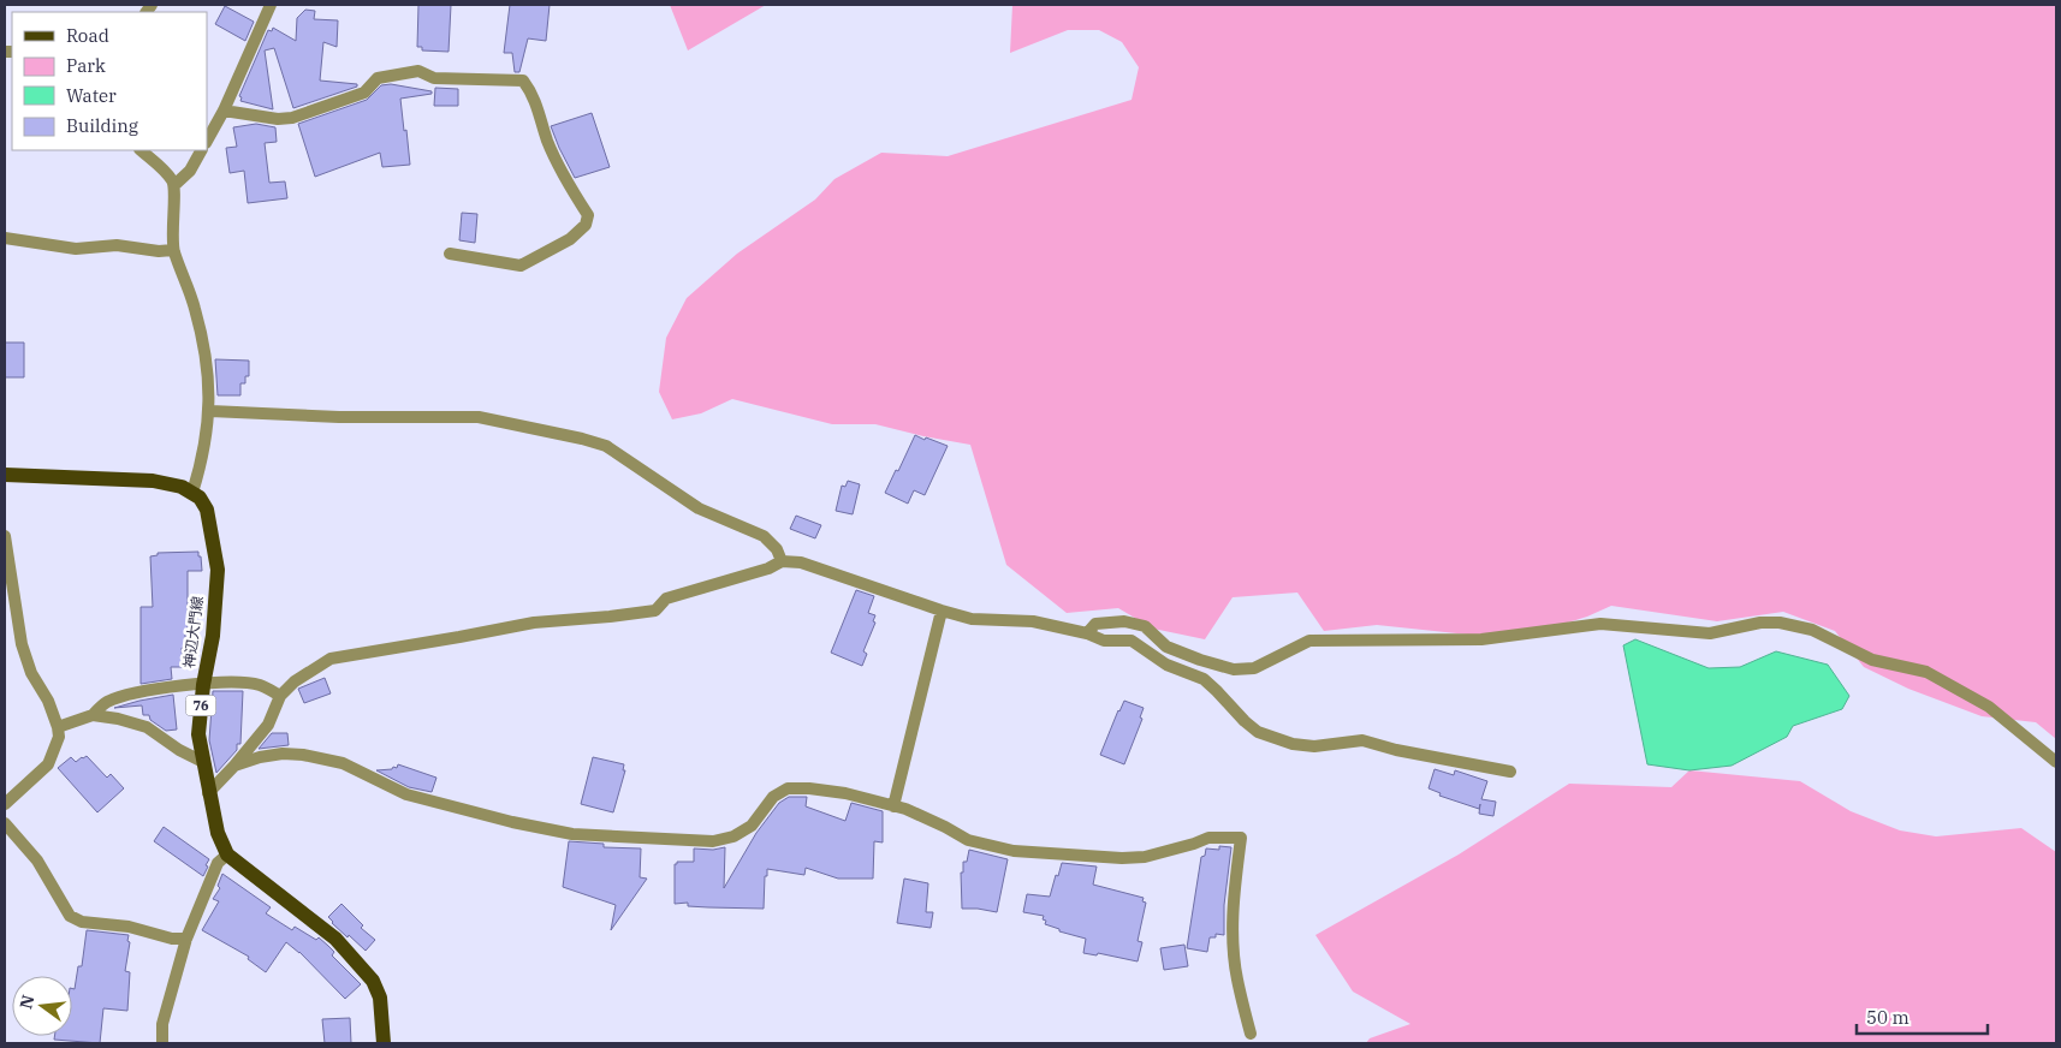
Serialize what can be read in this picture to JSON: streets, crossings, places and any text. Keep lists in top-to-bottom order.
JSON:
{
  "streets": {
    "main road": ["神辺大門線", "76"]
  },
  "legend": [
    "Road",
    "Park",
    "Water",
    "Building"
  ],
  "scale_bar": "50 m",
  "north": "left"
}
